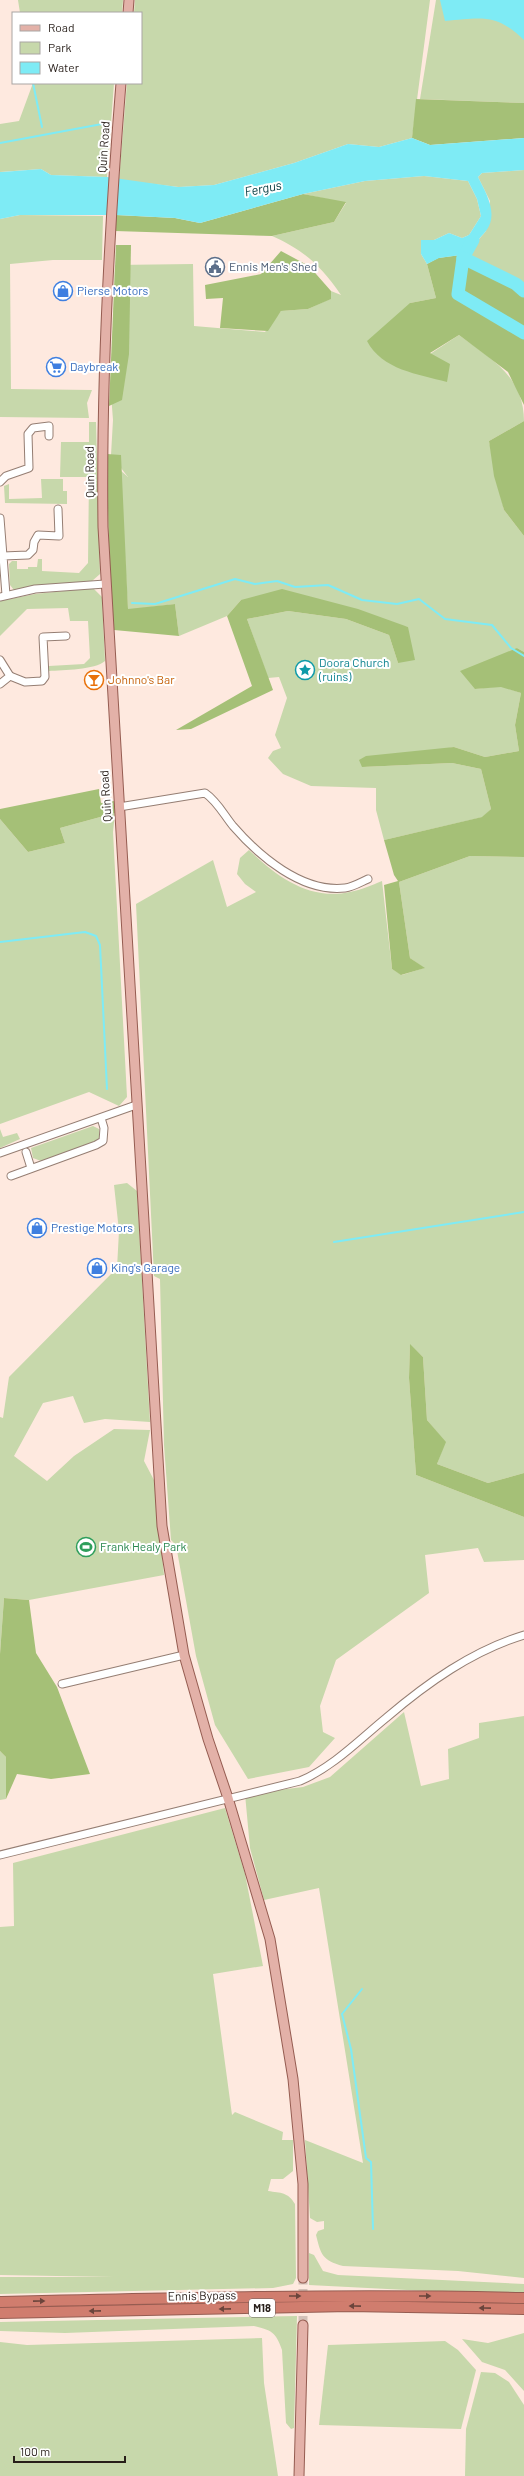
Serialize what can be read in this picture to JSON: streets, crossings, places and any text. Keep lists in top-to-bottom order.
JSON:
{
  "streets": {
    "highway": ["Ennis Bypass", "M18"],
    "main road": ["Quin Road"]
  },
  "water": ["Fergus"],
  "places": {
    "public building": ["Ennis Men's Shed"],
    "shop": ["Pierse Motors", "Prestige Motors", "King's Garage"],
    "supermarket": ["Daybreak"],
    "place": ["Doora Church (ruins)"],
    "bar": ["Johnno's Bar"],
    "sports": ["Frank Healy Park"]
  },
  "legend": ["Road", "Park", "Water"],
  "scale_bar": "100 m"
}
